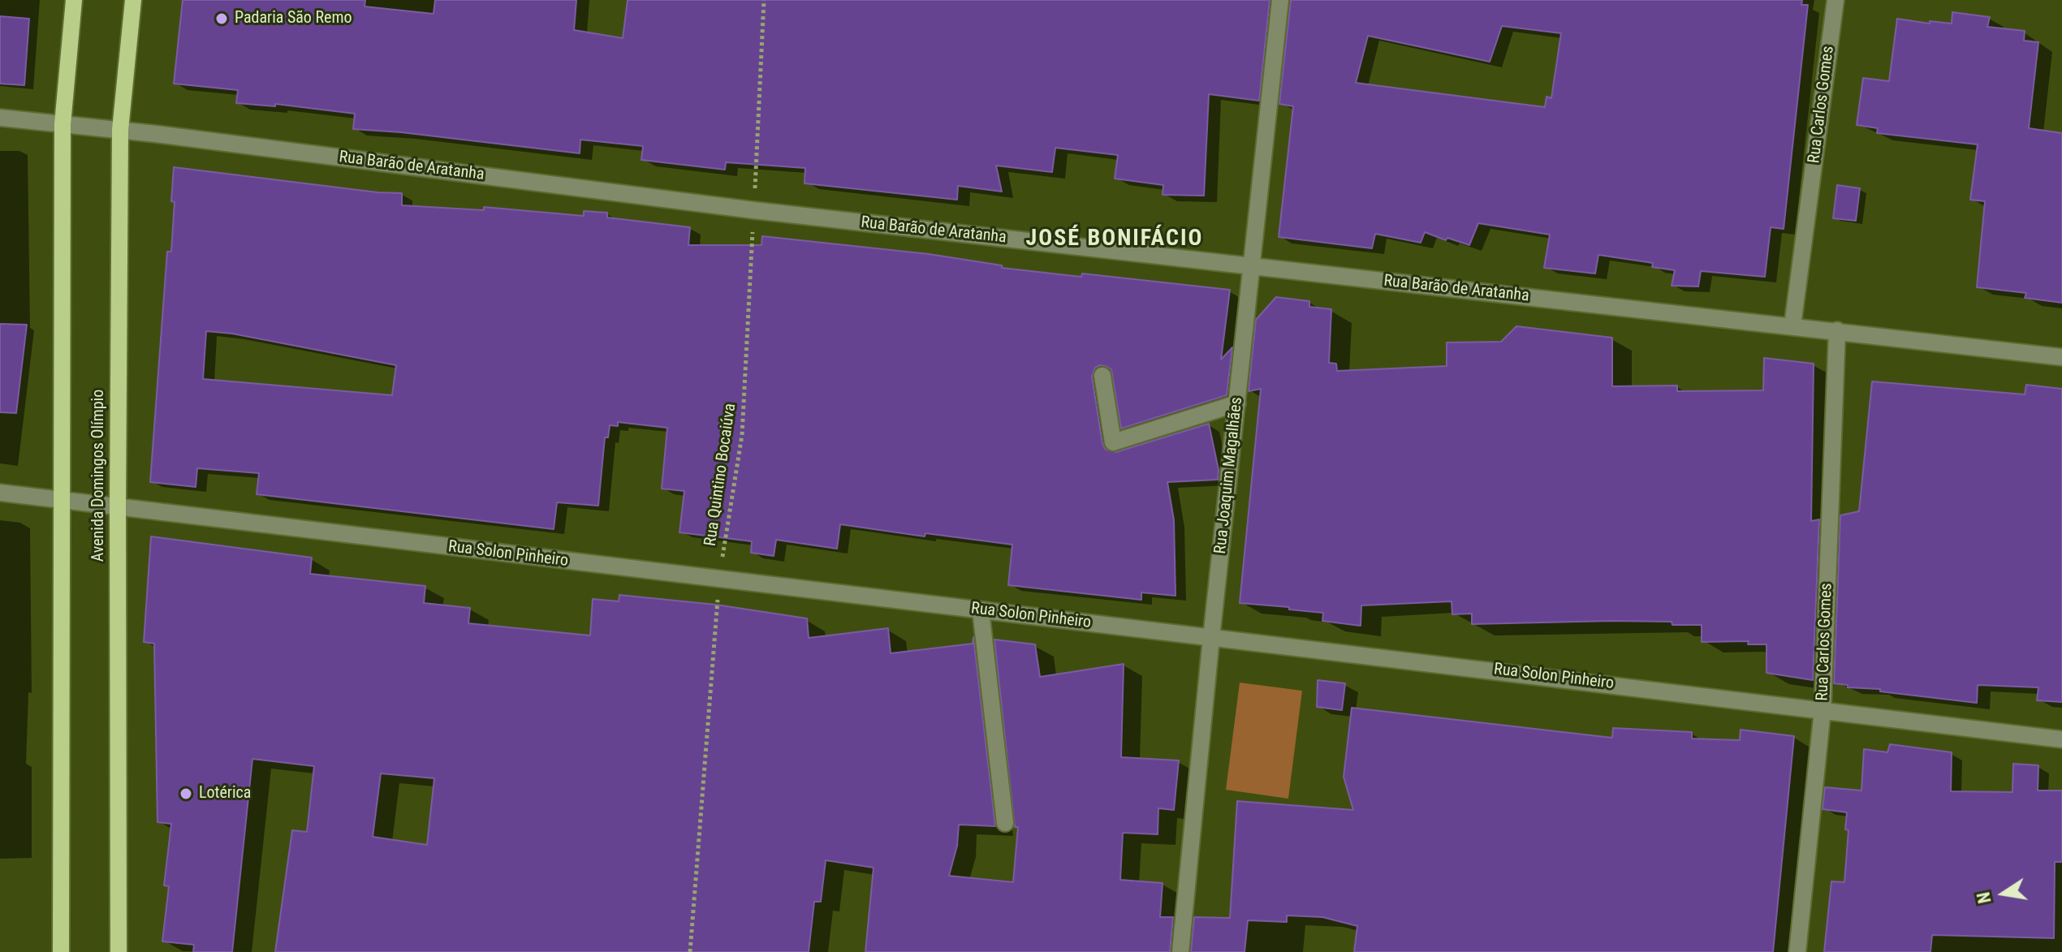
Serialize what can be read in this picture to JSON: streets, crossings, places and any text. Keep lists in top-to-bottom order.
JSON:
{
  "streets": {
    "main road": ["Avenida Domingos Olímpio"],
    "street": [
      "Rua Carlos Gomes",
      "Rua Barão de Aratanha",
      "Rua Joaquim Magalhães",
      "Rua Solon Pinheiro"
    ],
    "path": ["Rua Quintino Bocaiúva"]
  },
  "crossings": [
    ["Rua Carlos Gomes", "Rua Barão de Aratanha"],
    ["Rua Carlos Gomes", "Rua Solon Pinheiro"],
    ["Rua Barão de Aratanha", "Rua Quintino Bocaiúva"],
    ["Rua Barão de Aratanha", "Avenida Domingos Olímpio"],
    ["Rua Barão de Aratanha", "Rua Joaquim Magalhães"],
    ["Rua Quintino Bocaiúva", "Rua Solon Pinheiro"],
    ["Avenida Domingos Olímpio", "Rua Solon Pinheiro"],
    ["Rua Joaquim Magalhães", "Rua Solon Pinheiro"]
  ],
  "districts": ["JOSÉ BONIFÁCIO"],
  "places": ["Padaria São Remo", "Lotérica"],
  "north": "left"
}
